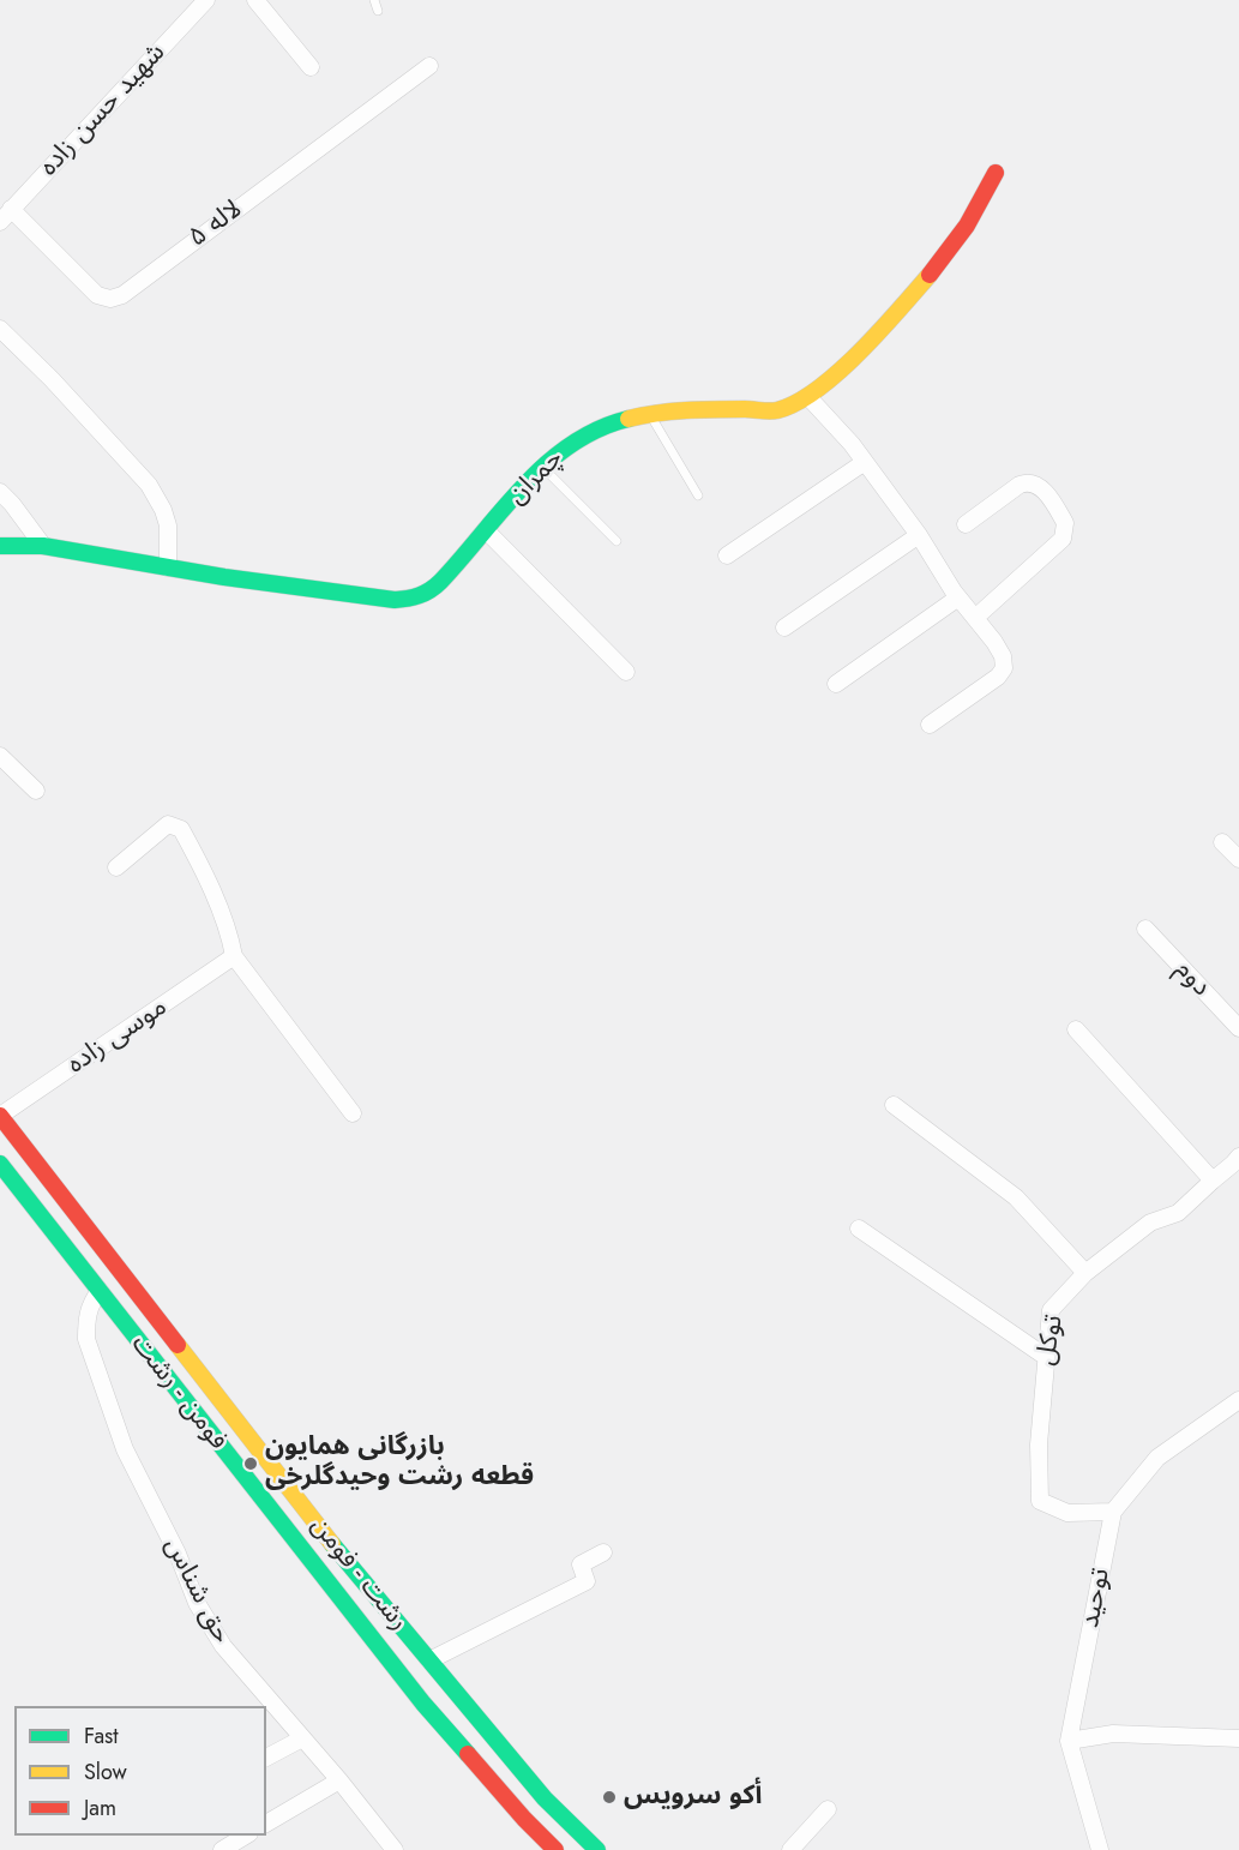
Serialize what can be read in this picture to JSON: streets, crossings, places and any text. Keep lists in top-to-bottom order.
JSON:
{
  "streets": {
    "main road": ["چمران", "فومن - رشت", "رشت - فومن"],
    "street": [
      "شهید حسن زاده",
      "لاله ۵",
      "دوم",
      "موسی زاده",
      "توکل",
      "حق شناس",
      "توحید"
    ]
  },
  "crossings": [
    ["شهید حسن زاده", "لاله ۵"],
    ["موسی زاده", "رشت - فومن"],
    ["توکل", "توحید"],
    ["فومن - رشت", "حق شناس"]
  ],
  "places": ["بازرگانی همایون قطعه رشت وحیدگلرخی", "أکو سرویس"],
  "legend": ["Fast", "Slow", "Jam"]
}
